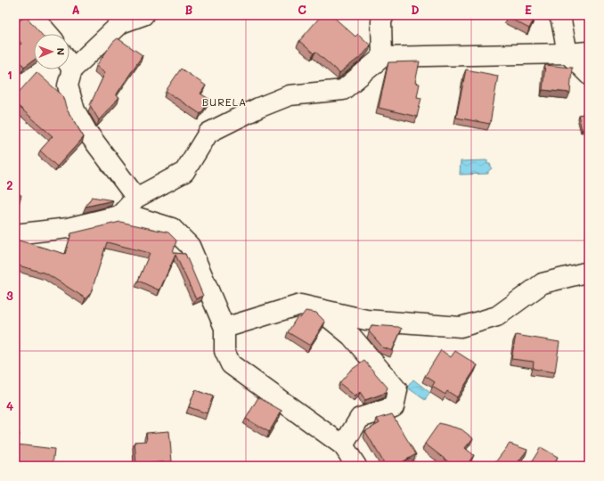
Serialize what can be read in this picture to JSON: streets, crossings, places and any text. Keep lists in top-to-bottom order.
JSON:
{
  "districts": ["BURELA"],
  "north": "right",
  "grid": {
    "columns": [
      "A",
      "B",
      "C",
      "D",
      "E"
    ],
    "rows": [
      "1",
      "2",
      "3",
      "4"
    ]
  }
}
